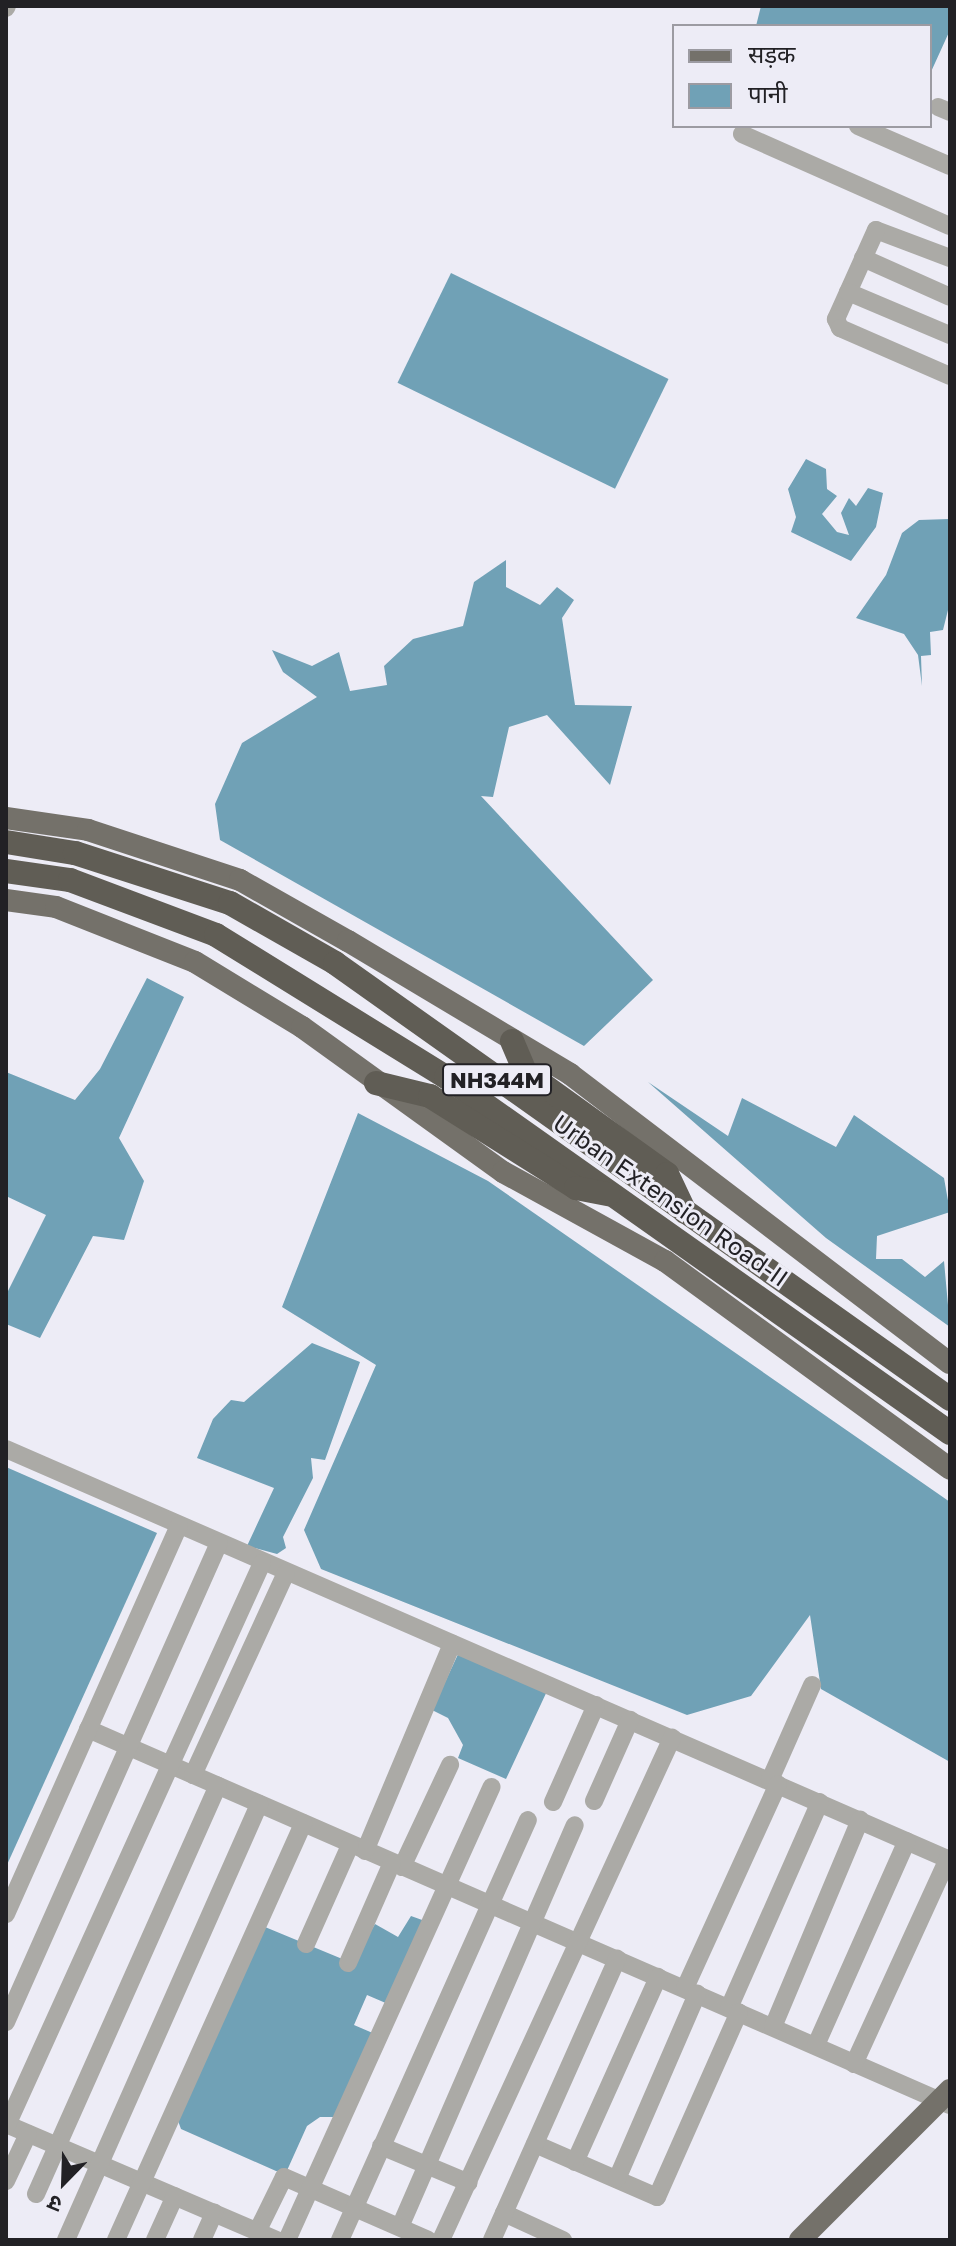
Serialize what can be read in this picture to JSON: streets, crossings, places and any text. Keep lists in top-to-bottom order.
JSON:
{
  "streets": {
    "highway": ["NH344M", "Urban Extension Road-II"]
  },
  "legend": ["सड़क", "पानी"],
  "north": "bottom left"
}
